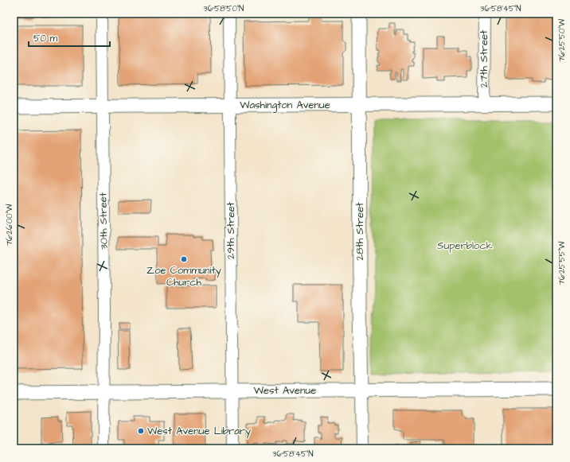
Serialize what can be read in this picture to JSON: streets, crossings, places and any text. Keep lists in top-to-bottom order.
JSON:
{
  "streets": {
    "street": [
      "27th Street",
      "Washington Avenue",
      "30th Street",
      "29th Street",
      "28th Street",
      "West Avenue"
    ]
  },
  "crossings": [
    ["27th Street", "Washington Avenue"],
    ["Washington Avenue", "30th Street"],
    ["Washington Avenue", "29th Street"],
    ["Washington Avenue", "28th Street"],
    ["30th Street", "West Avenue"],
    ["29th Street", "West Avenue"],
    ["28th Street", "West Avenue"]
  ],
  "parks": ["Superblock"],
  "places": ["Zoe Community Church", "West Avenue Library"],
  "scale_bar": "50 m",
  "coordinates": [
    "36°58'50\"N",
    "36°58'45\"N",
    "76°25'50\"W",
    "76°26'00\"W",
    "76°25'55\"W"
  ]
}
